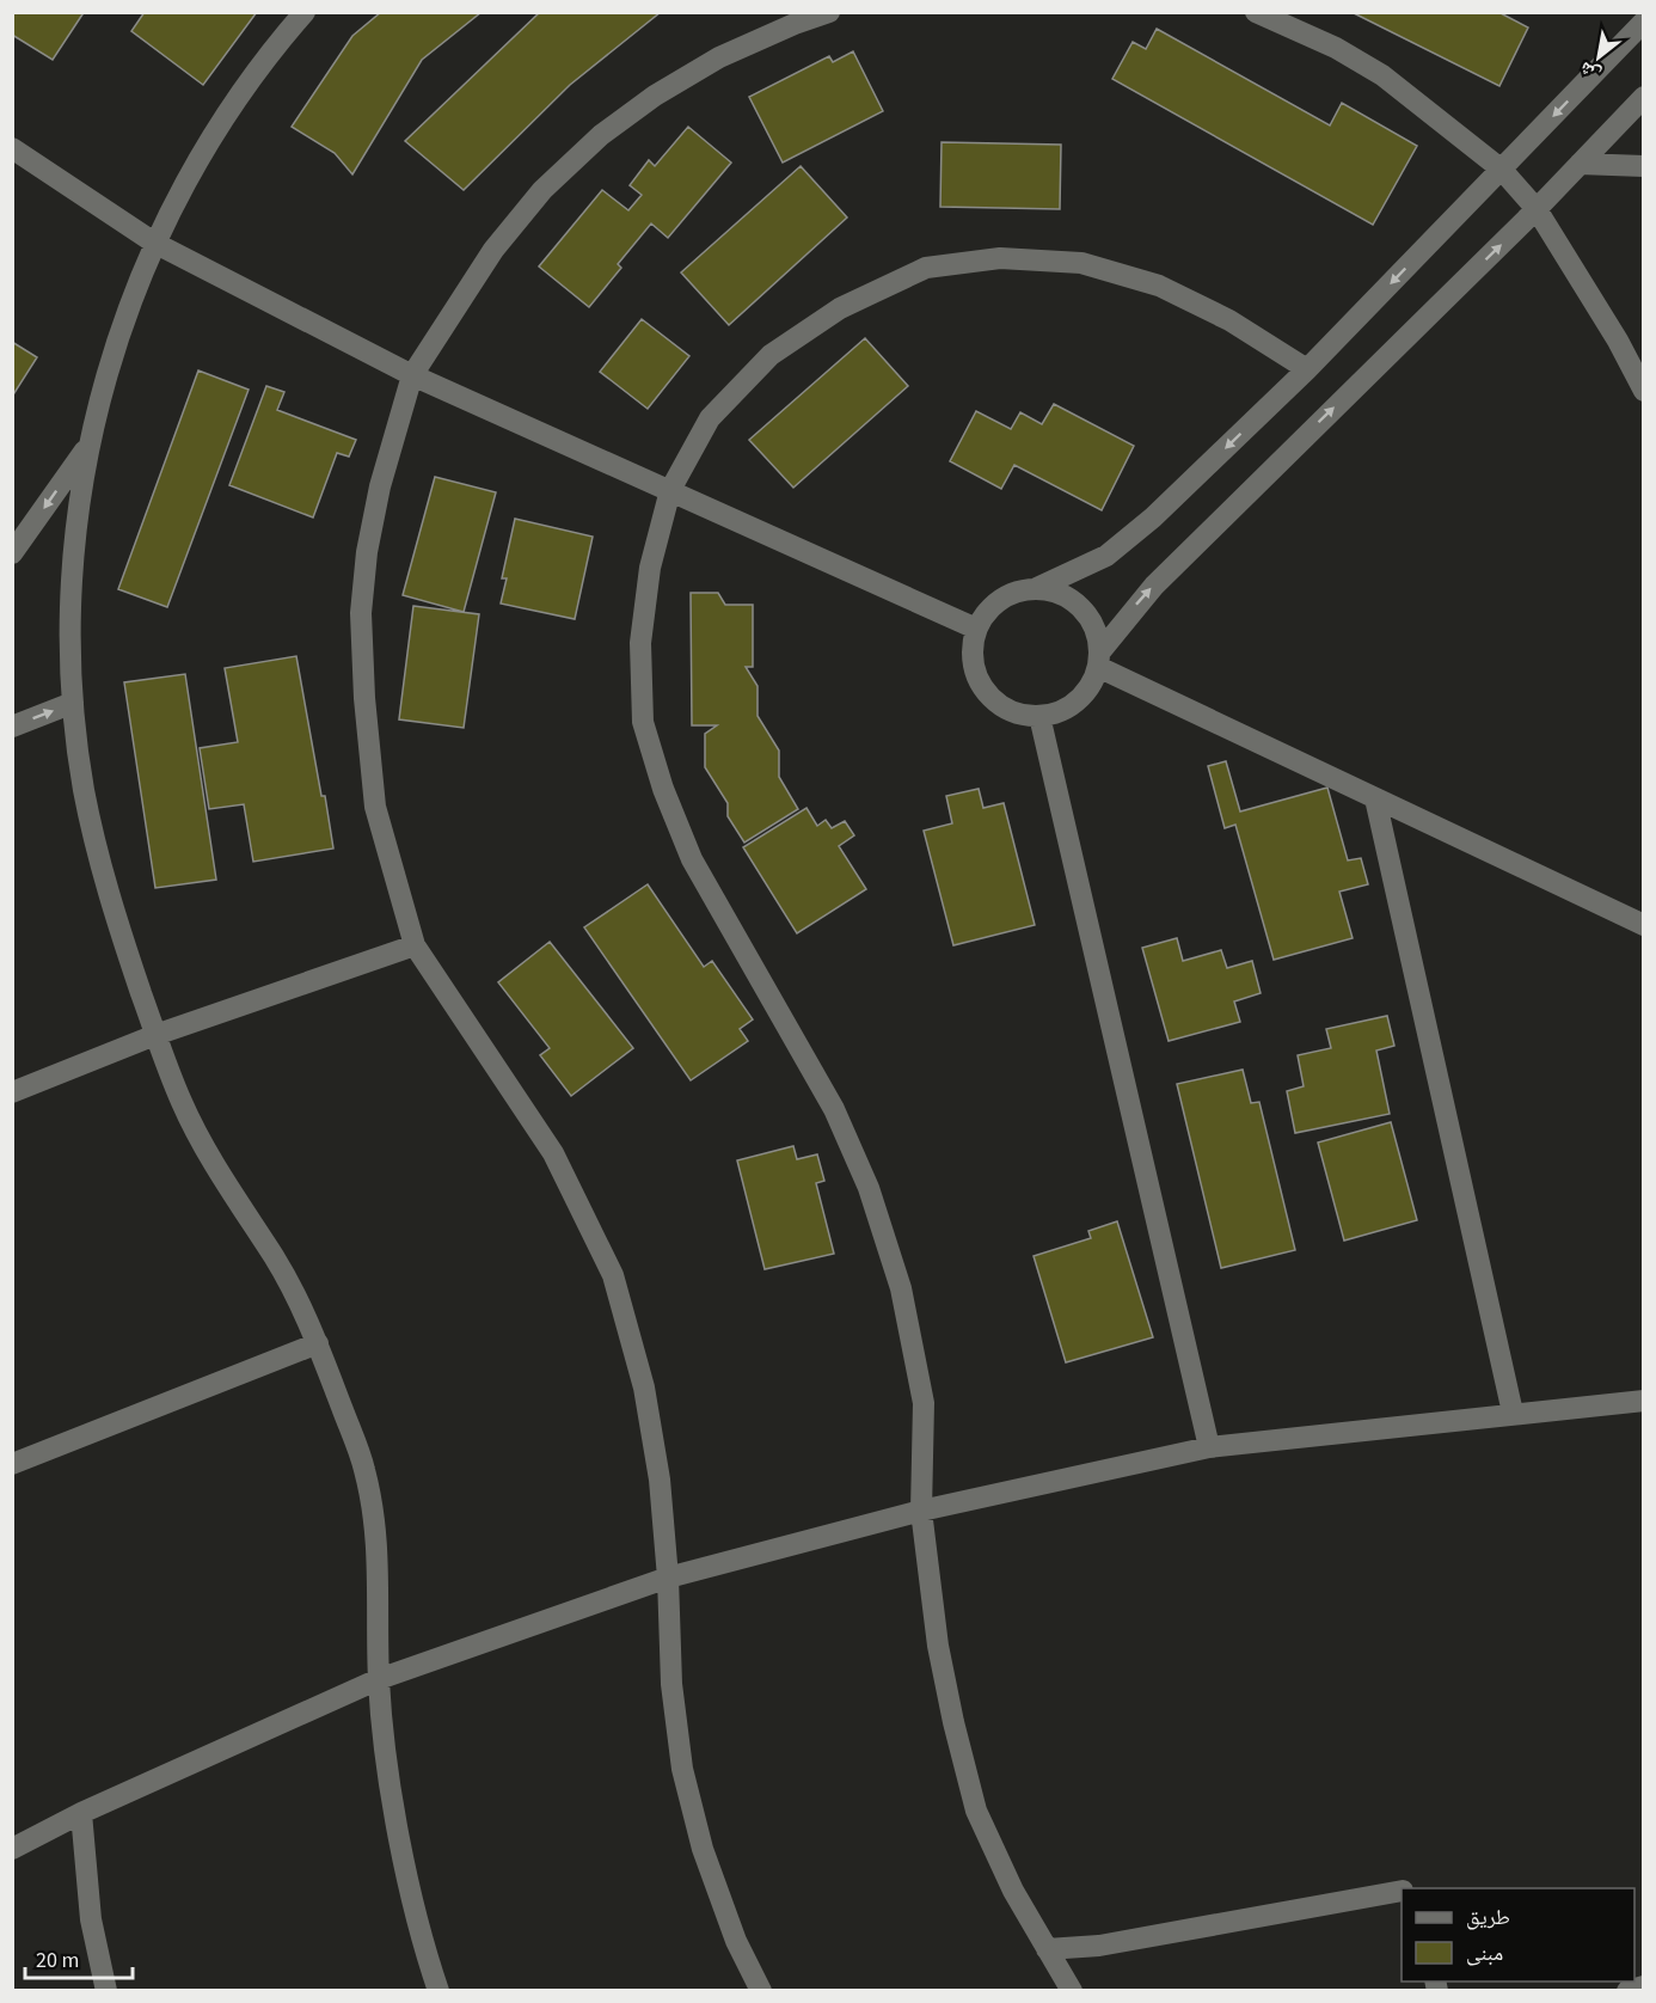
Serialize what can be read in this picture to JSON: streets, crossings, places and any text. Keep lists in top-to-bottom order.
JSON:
{
  "legend": ["طريق", "مبنى"],
  "scale_bar": "20 m",
  "north": "bottom left"
}
